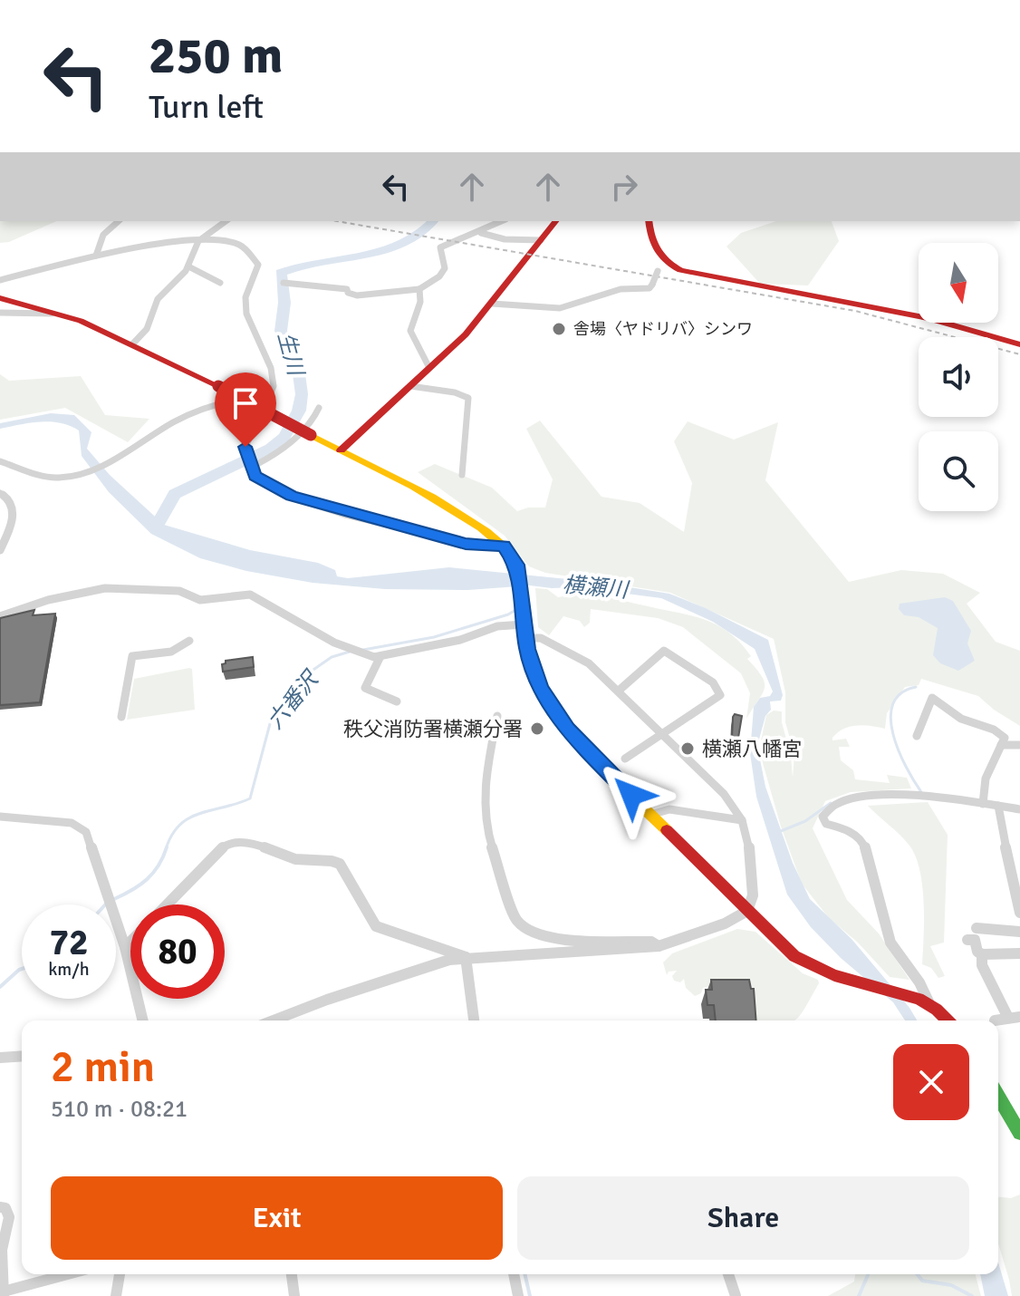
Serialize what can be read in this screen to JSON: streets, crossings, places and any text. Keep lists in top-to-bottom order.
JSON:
{
  "water": ["生川", "横瀬川", "六番沢"],
  "places": ["舎場〈ヤドリバ〉シンワ", "秩父消防署横瀬分署", "横瀬八幡宮"],
  "north": "bottom",
  "page": {
    "turn": ["250 m", "Turn left"],
    "speed": "72 km/h",
    "limit": "80",
    "heading": ["2 min", "510 m · 08:21"],
    "buttons": ["Exit", "Share"]
  }
}
